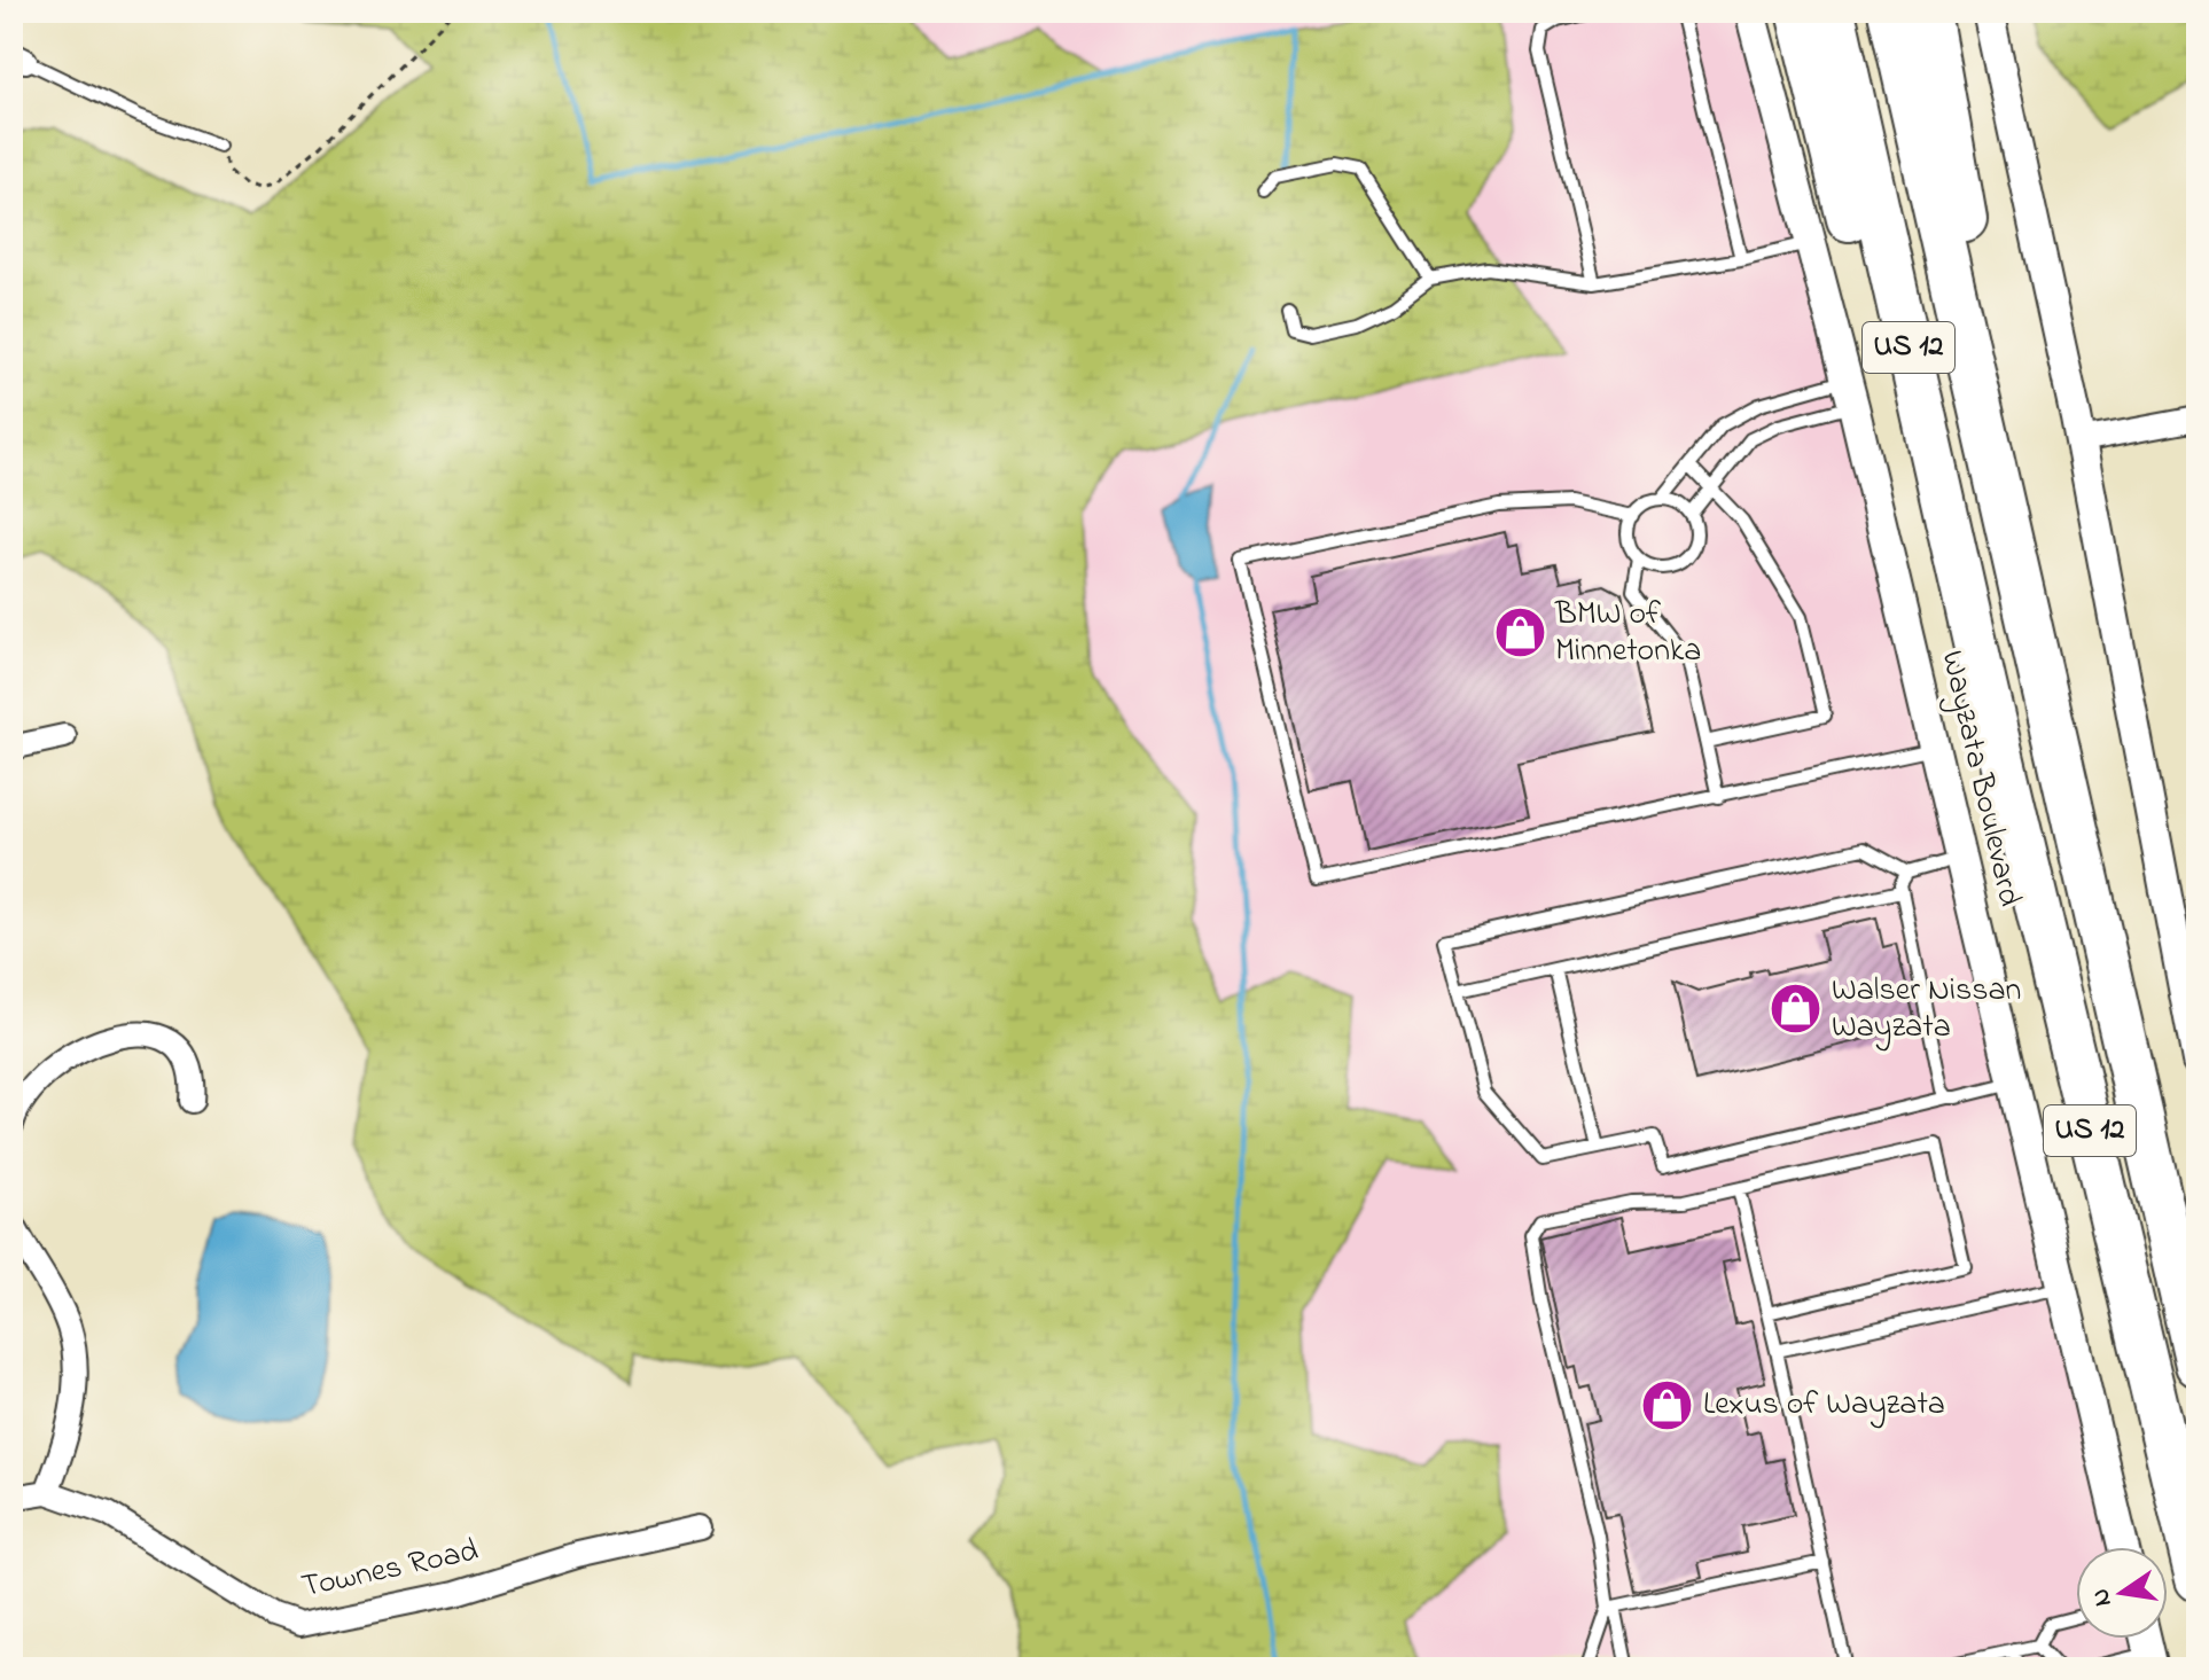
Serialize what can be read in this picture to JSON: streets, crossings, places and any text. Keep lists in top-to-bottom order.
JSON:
{
  "streets": {
    "highway": ["US 12"],
    "street": ["Wayzata Boulevard", "Townes Road"]
  },
  "places": {
    "shop": ["BMW of Minnetonka", "Walser Nissan Wayzata", "Lexus of Wayzata"]
  },
  "north": "left"
}
